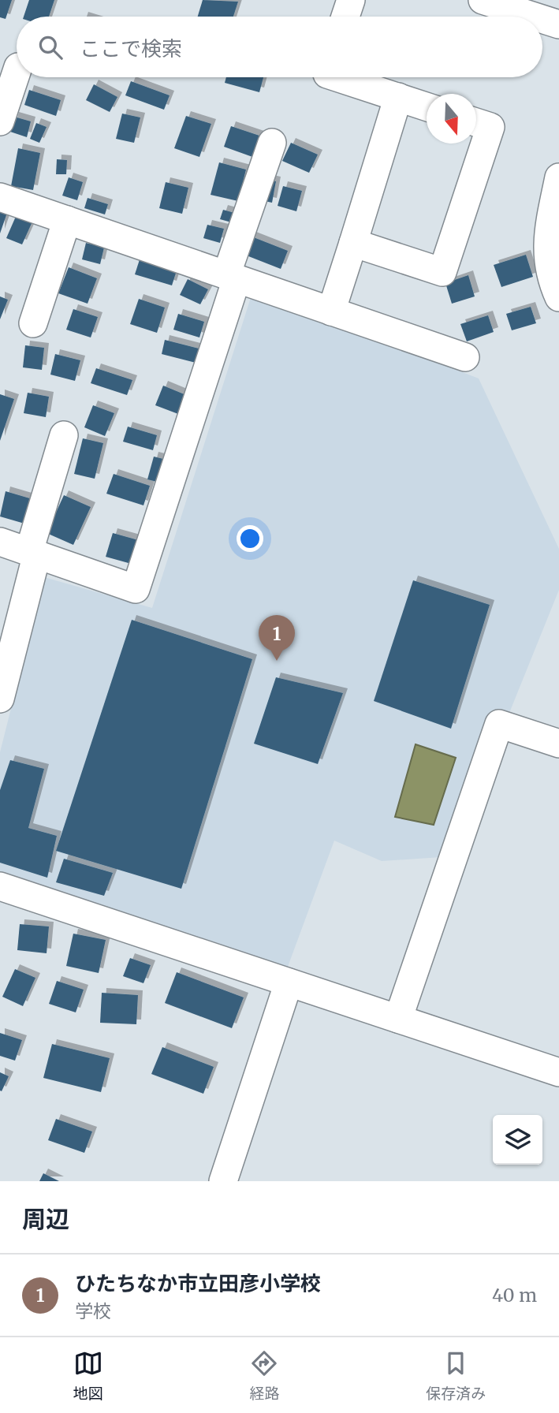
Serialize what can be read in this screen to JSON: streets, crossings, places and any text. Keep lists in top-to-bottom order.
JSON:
{
  "north": "bottom",
  "page": {
    "search": "ここで検索",
    "pins": "1",
    "heading": "周辺",
    "list": [
      {
        "mark": "1",
        "name": "ひたちなか市立田彦小学校",
        "note": "学校",
        "value": "40 m"
      }
    ],
    "nav": ["地図", "経路", "保存済み"]
  }
}
